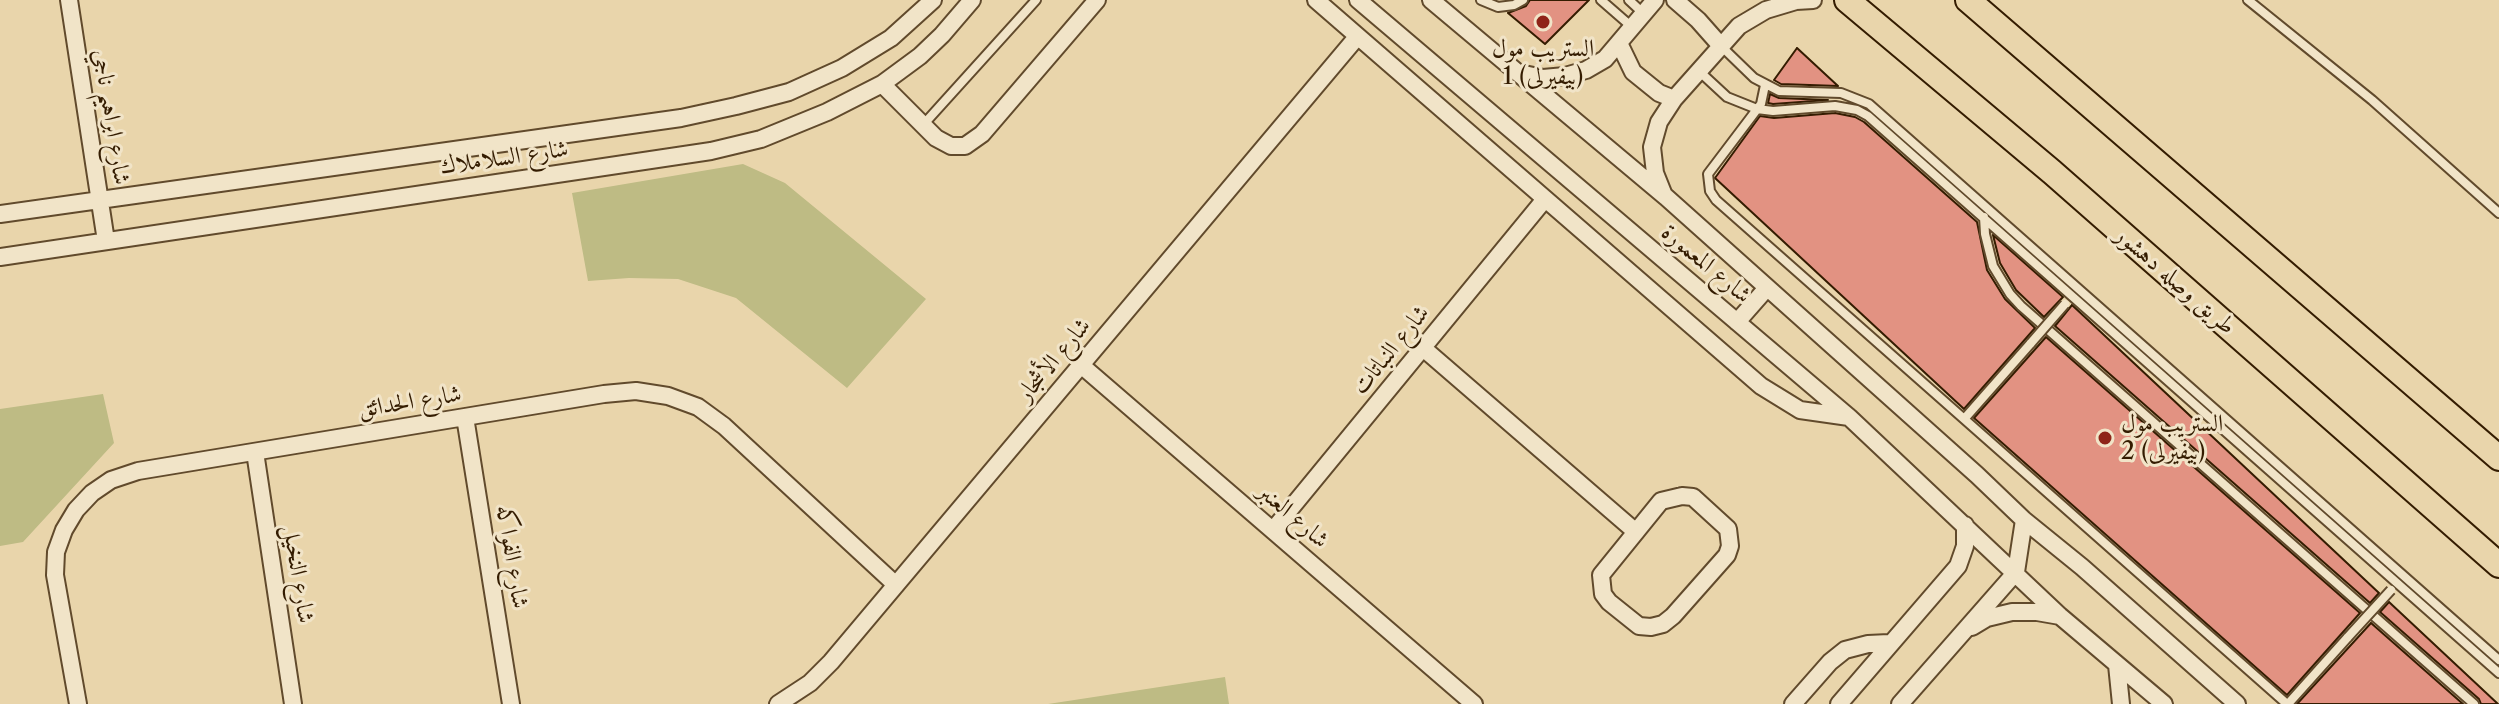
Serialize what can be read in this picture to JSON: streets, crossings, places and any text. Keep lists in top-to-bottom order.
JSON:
{
  "streets": {
    "main road": ["طريق وصله دهشور"],
    "street": [
      "شارع ابراهيم ناجي",
      "شارع السلاملاك",
      "شارع المعمورة",
      "شارع النباتات",
      "شارع الأشجار",
      "شارع الحدائق",
      "شارع العنبر",
      "شارع الفواكه",
      "شارع النخيل"
    ]
  },
  "crossings": [
    ["شارع ابراهيم ناجي", "شارع السلاملاك"],
    ["شارع النباتات", "شارع العنبر"],
    ["شارع الأشجار", "شارع الحدائق"],
    ["شارع الأشجار", "شارع العنبر"],
    ["شارع الحدائق", "شارع الفواكه"],
    ["شارع الحدائق", "شارع النخيل"]
  ],
  "places": ["الستريب مول 1 (بيفيرلى)", "الستريب مول 2 (بيفيرلى)"]
}
